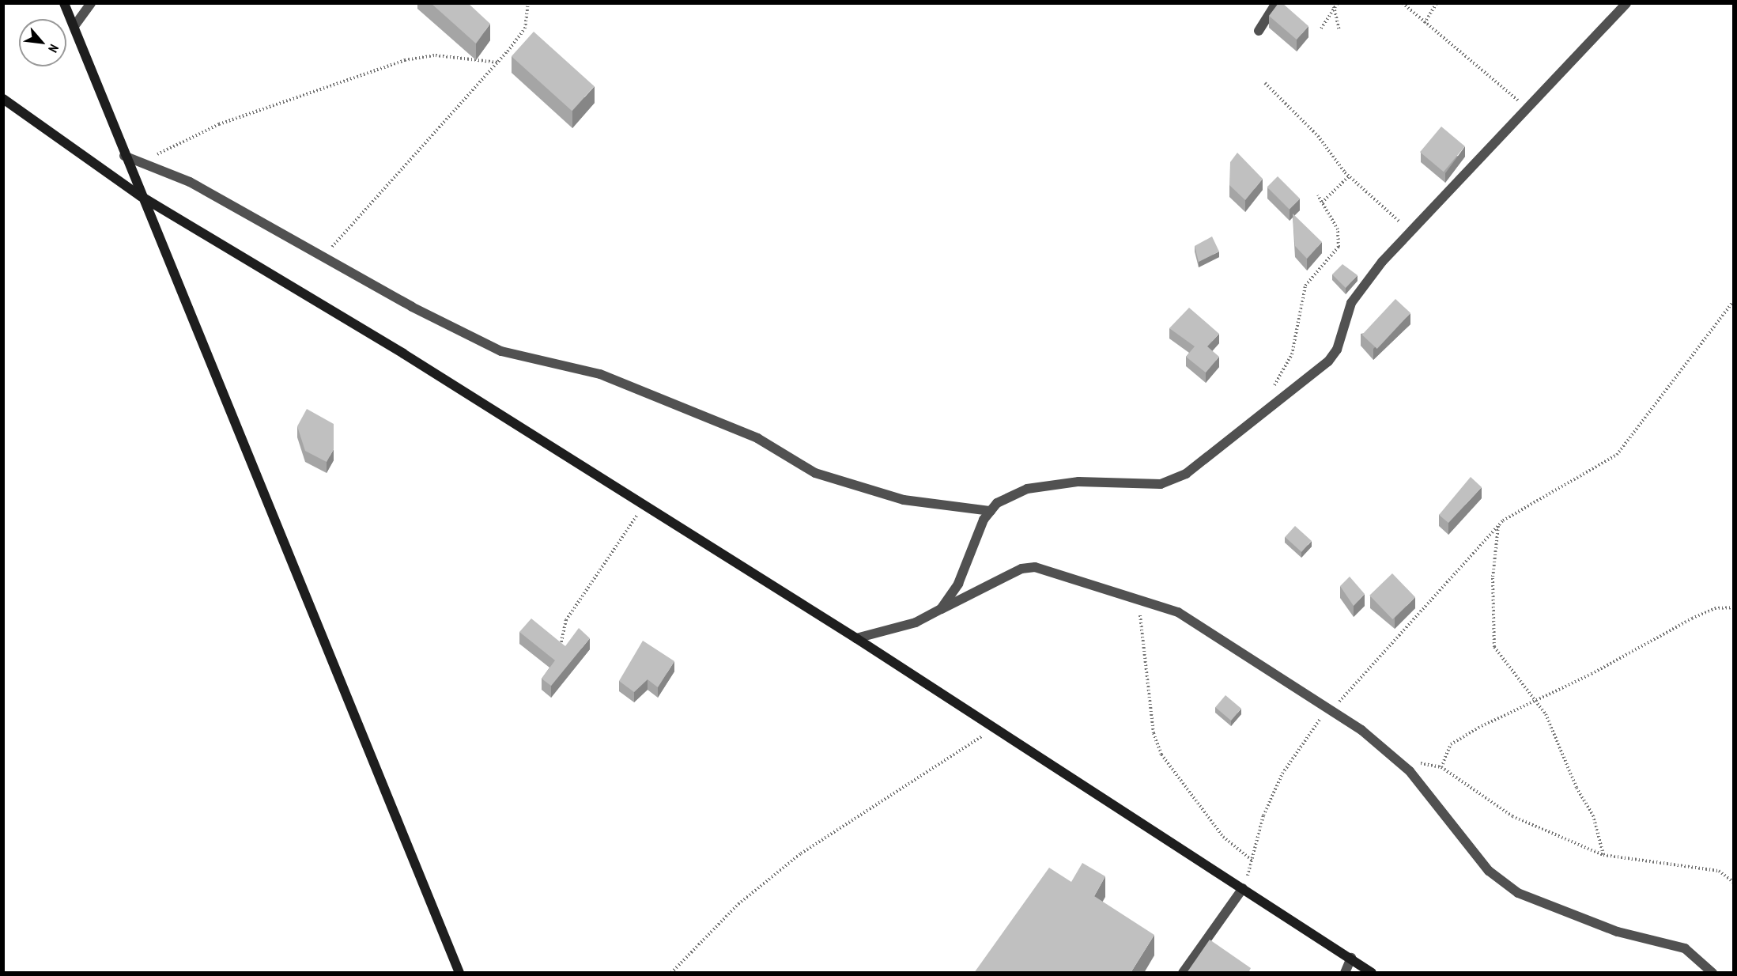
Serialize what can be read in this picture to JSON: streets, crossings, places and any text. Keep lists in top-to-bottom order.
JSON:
{
  "north": "bottom right"
}
